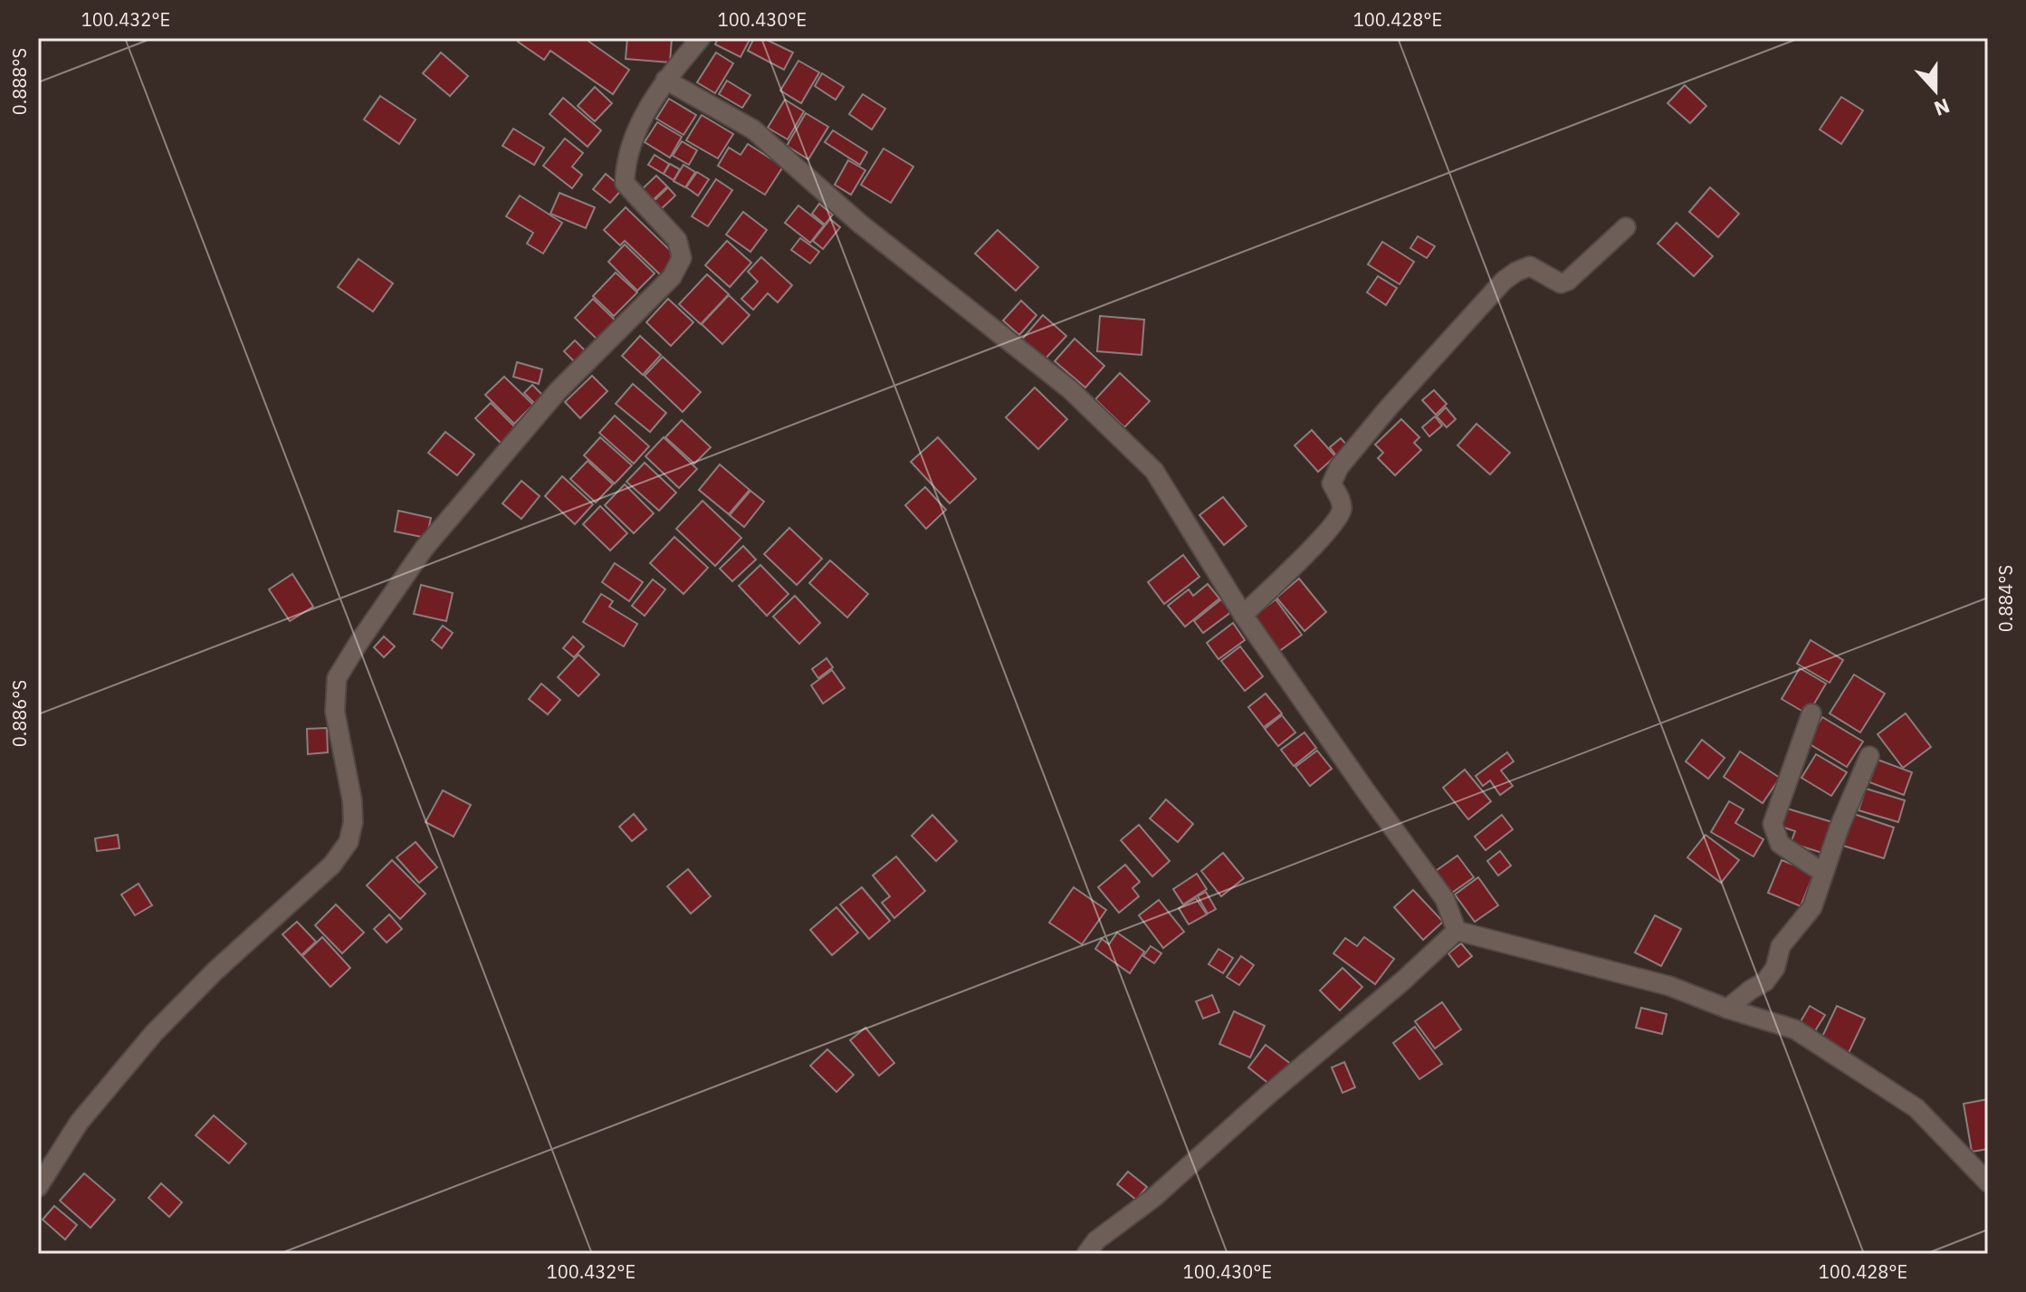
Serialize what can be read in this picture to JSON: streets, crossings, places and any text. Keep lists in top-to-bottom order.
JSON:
{
  "north": "bottom",
  "coordinates": [
    "100.432°E",
    "100.430°E",
    "100.428°E",
    "0.888°S",
    "0.884°S",
    "0.886°S"
  ]
}
